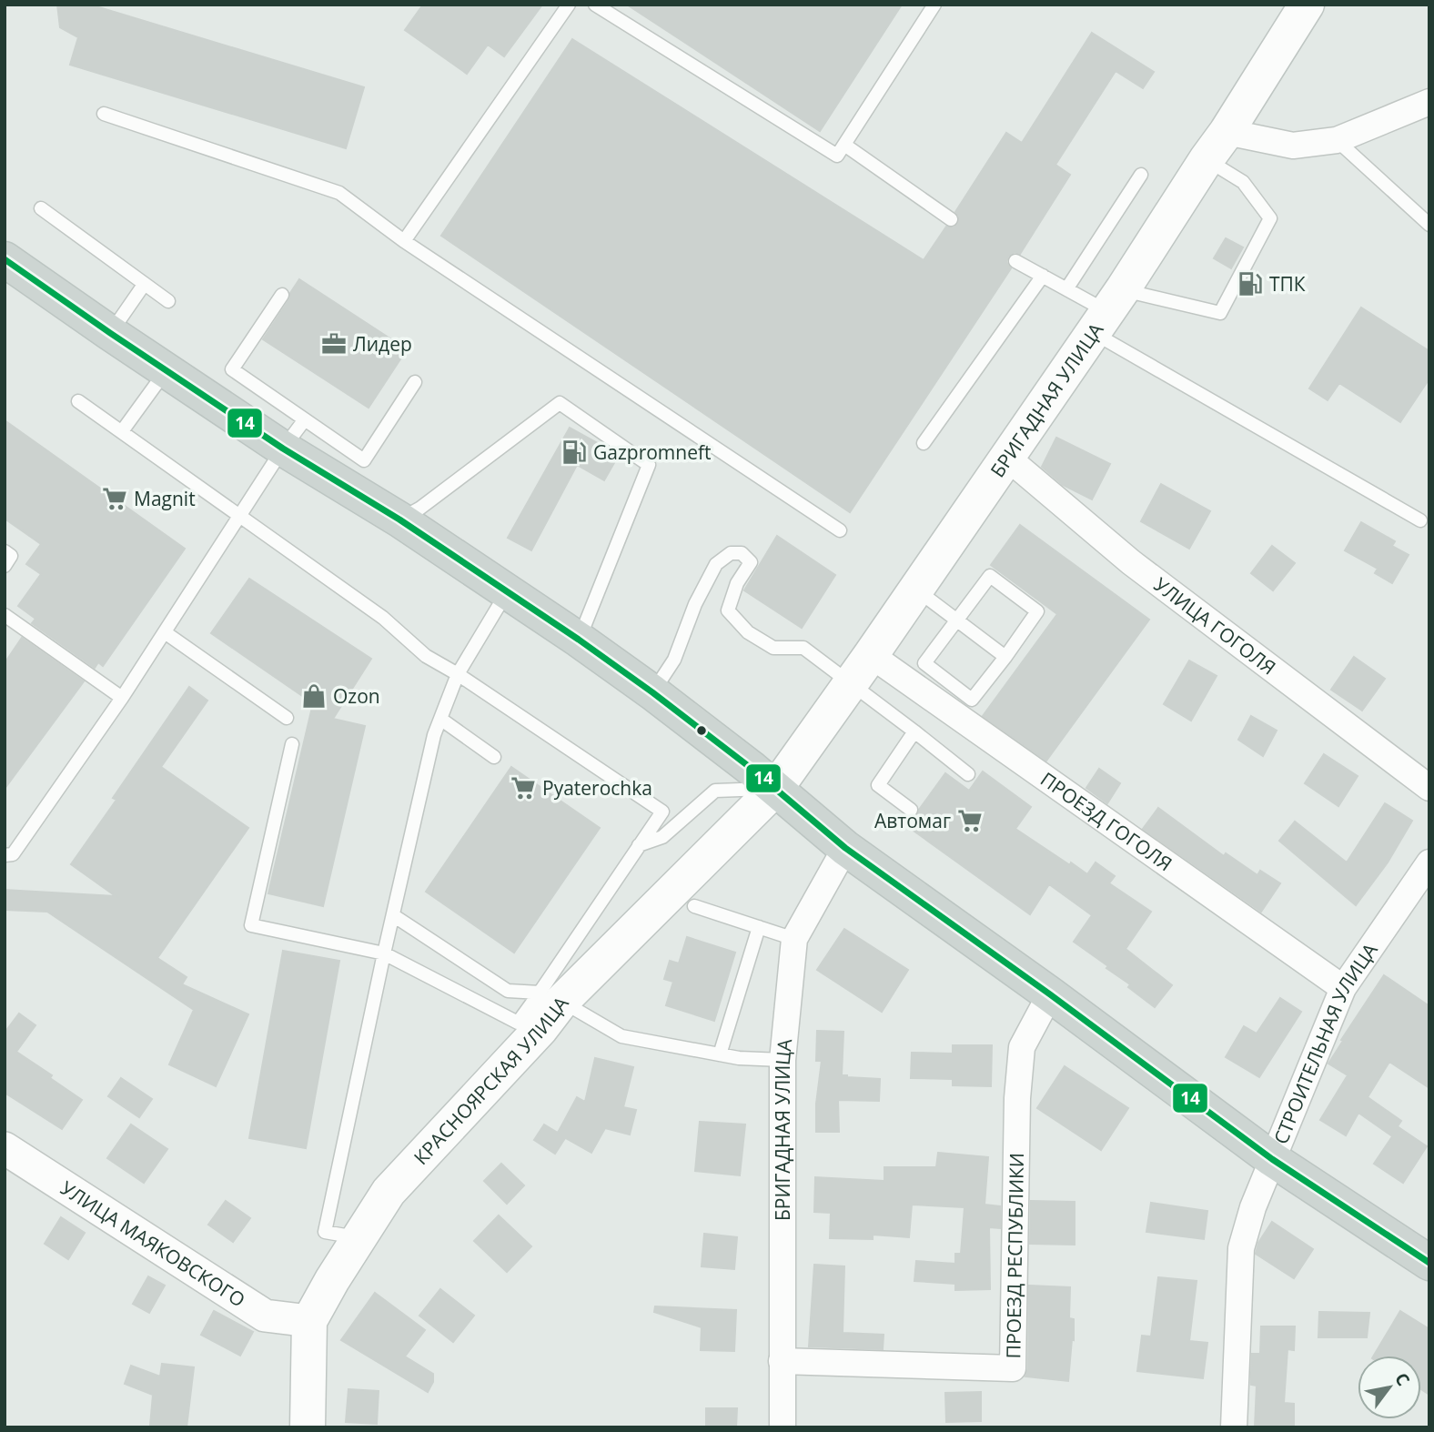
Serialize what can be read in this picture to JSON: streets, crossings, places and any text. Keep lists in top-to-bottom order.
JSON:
{
  "streets": {
    "main road": ["БРИГАДНАЯ УЛИЦА", "КРАСНОЯРСКАЯ УЛИЦА"],
    "street": [
      "УЛИЦА ГОГОЛЯ",
      "ПРОЕЗД ГОГОЛЯ",
      "СТРОИТЕЛЬНАЯ УЛИЦА",
      "УЛИЦА МАЯКОВСКОГО",
      "ПРОЕЗД РЕСПУБЛИКИ"
    ]
  },
  "crossings": [
    ["БРИГАДНАЯ УЛИЦА", "УЛИЦА ГОГОЛЯ"],
    ["БРИГАДНАЯ УЛИЦА", "ПРОЕЗД ГОГОЛЯ"],
    ["БРИГАДНАЯ УЛИЦА", "КРАСНОЯРСКАЯ УЛИЦА"],
    ["БРИГАДНАЯ УЛИЦА", "ПРОЕЗД РЕСПУБЛИКИ"],
    ["ПРОЕЗД ГОГОЛЯ", "СТРОИТЕЛЬНАЯ УЛИЦА"],
    ["КРАСНОЯРСКАЯ УЛИЦА", "УЛИЦА МАЯКОВСКОГО"]
  ],
  "places": {
    "fuel station": ["ТПК", "Gazpromneft"],
    "office": ["Лидер"],
    "supermarket": ["Magnit", "Pyaterochka", "Автомаг"],
    "shop": ["Ozon"]
  },
  "lines": ["transit line 14"],
  "north": "top right"
}
